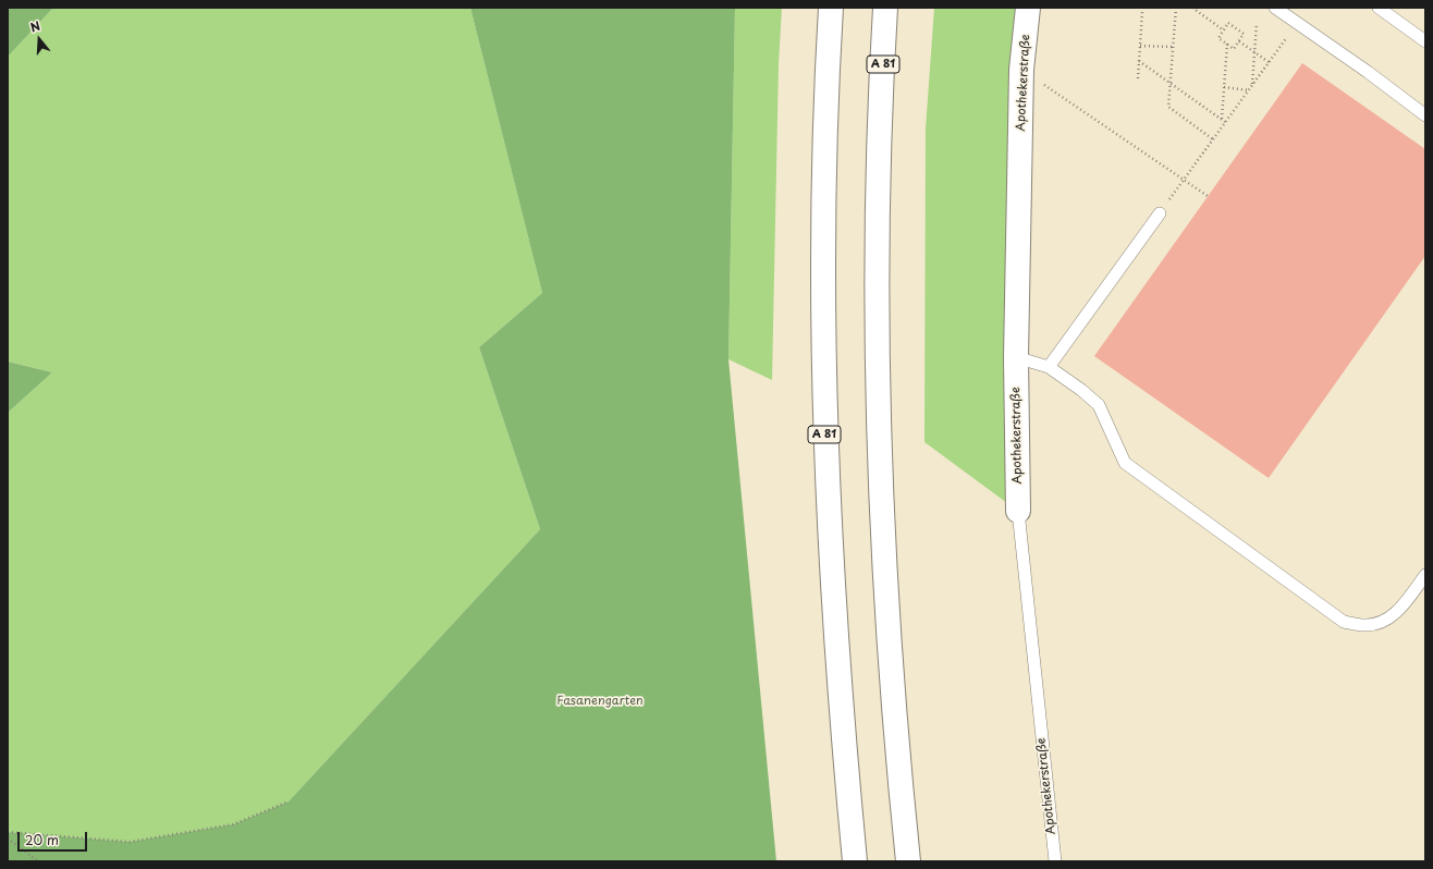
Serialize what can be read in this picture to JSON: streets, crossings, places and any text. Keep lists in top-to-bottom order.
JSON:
{
  "streets": {
    "main road": ["A 81", "Apothekerstraße"]
  },
  "parks": ["Fasanengarten"],
  "scale_bar": "20 m",
  "north": "top"
}
